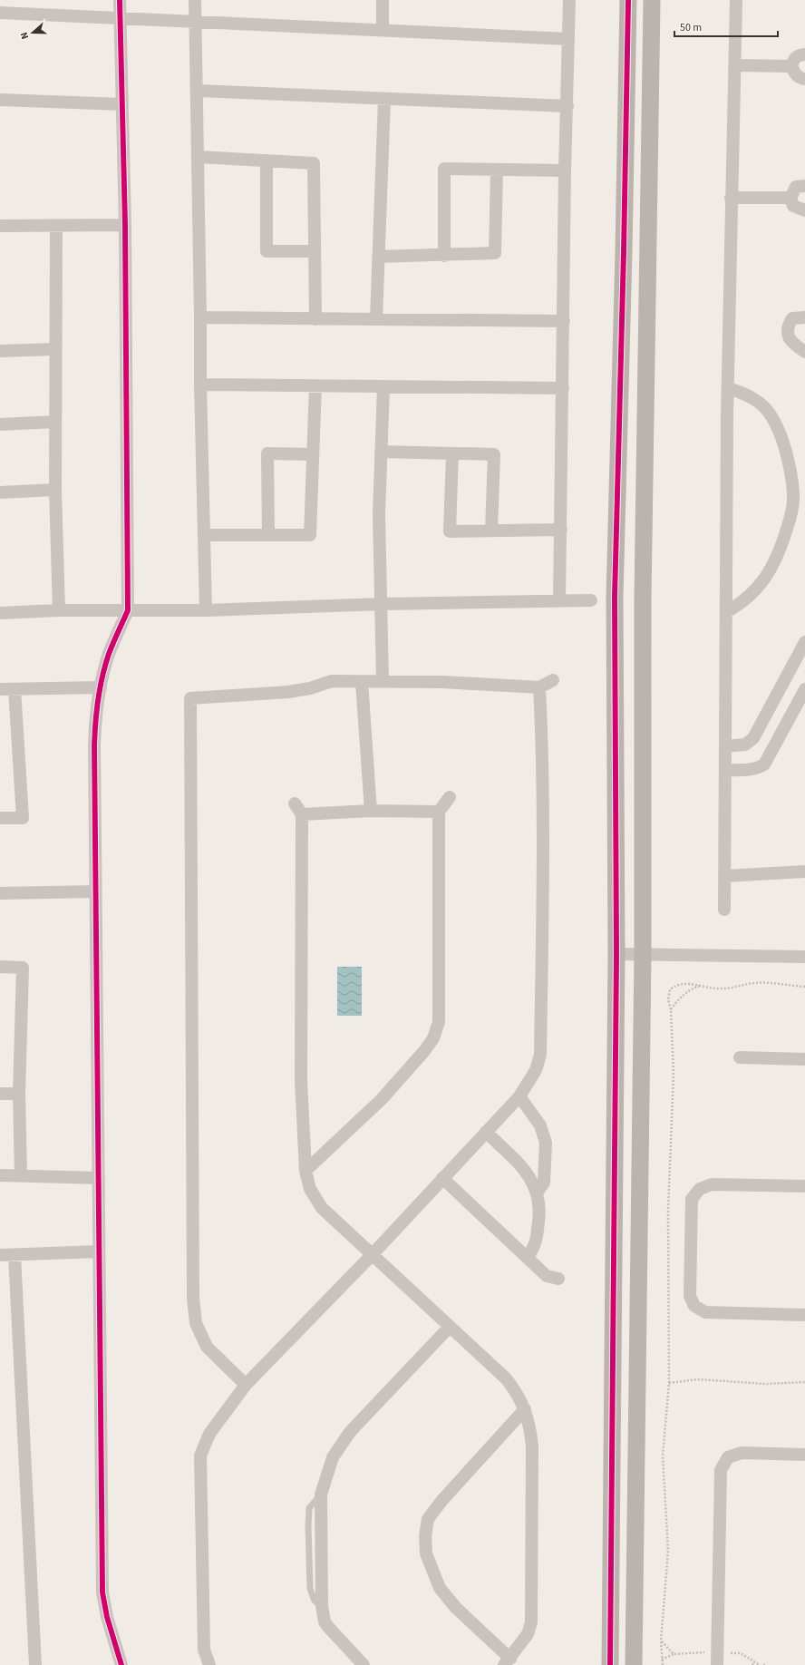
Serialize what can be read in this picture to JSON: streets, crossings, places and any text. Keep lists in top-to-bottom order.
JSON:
{
  "scale_bar": "50 m",
  "north": "left"
}
